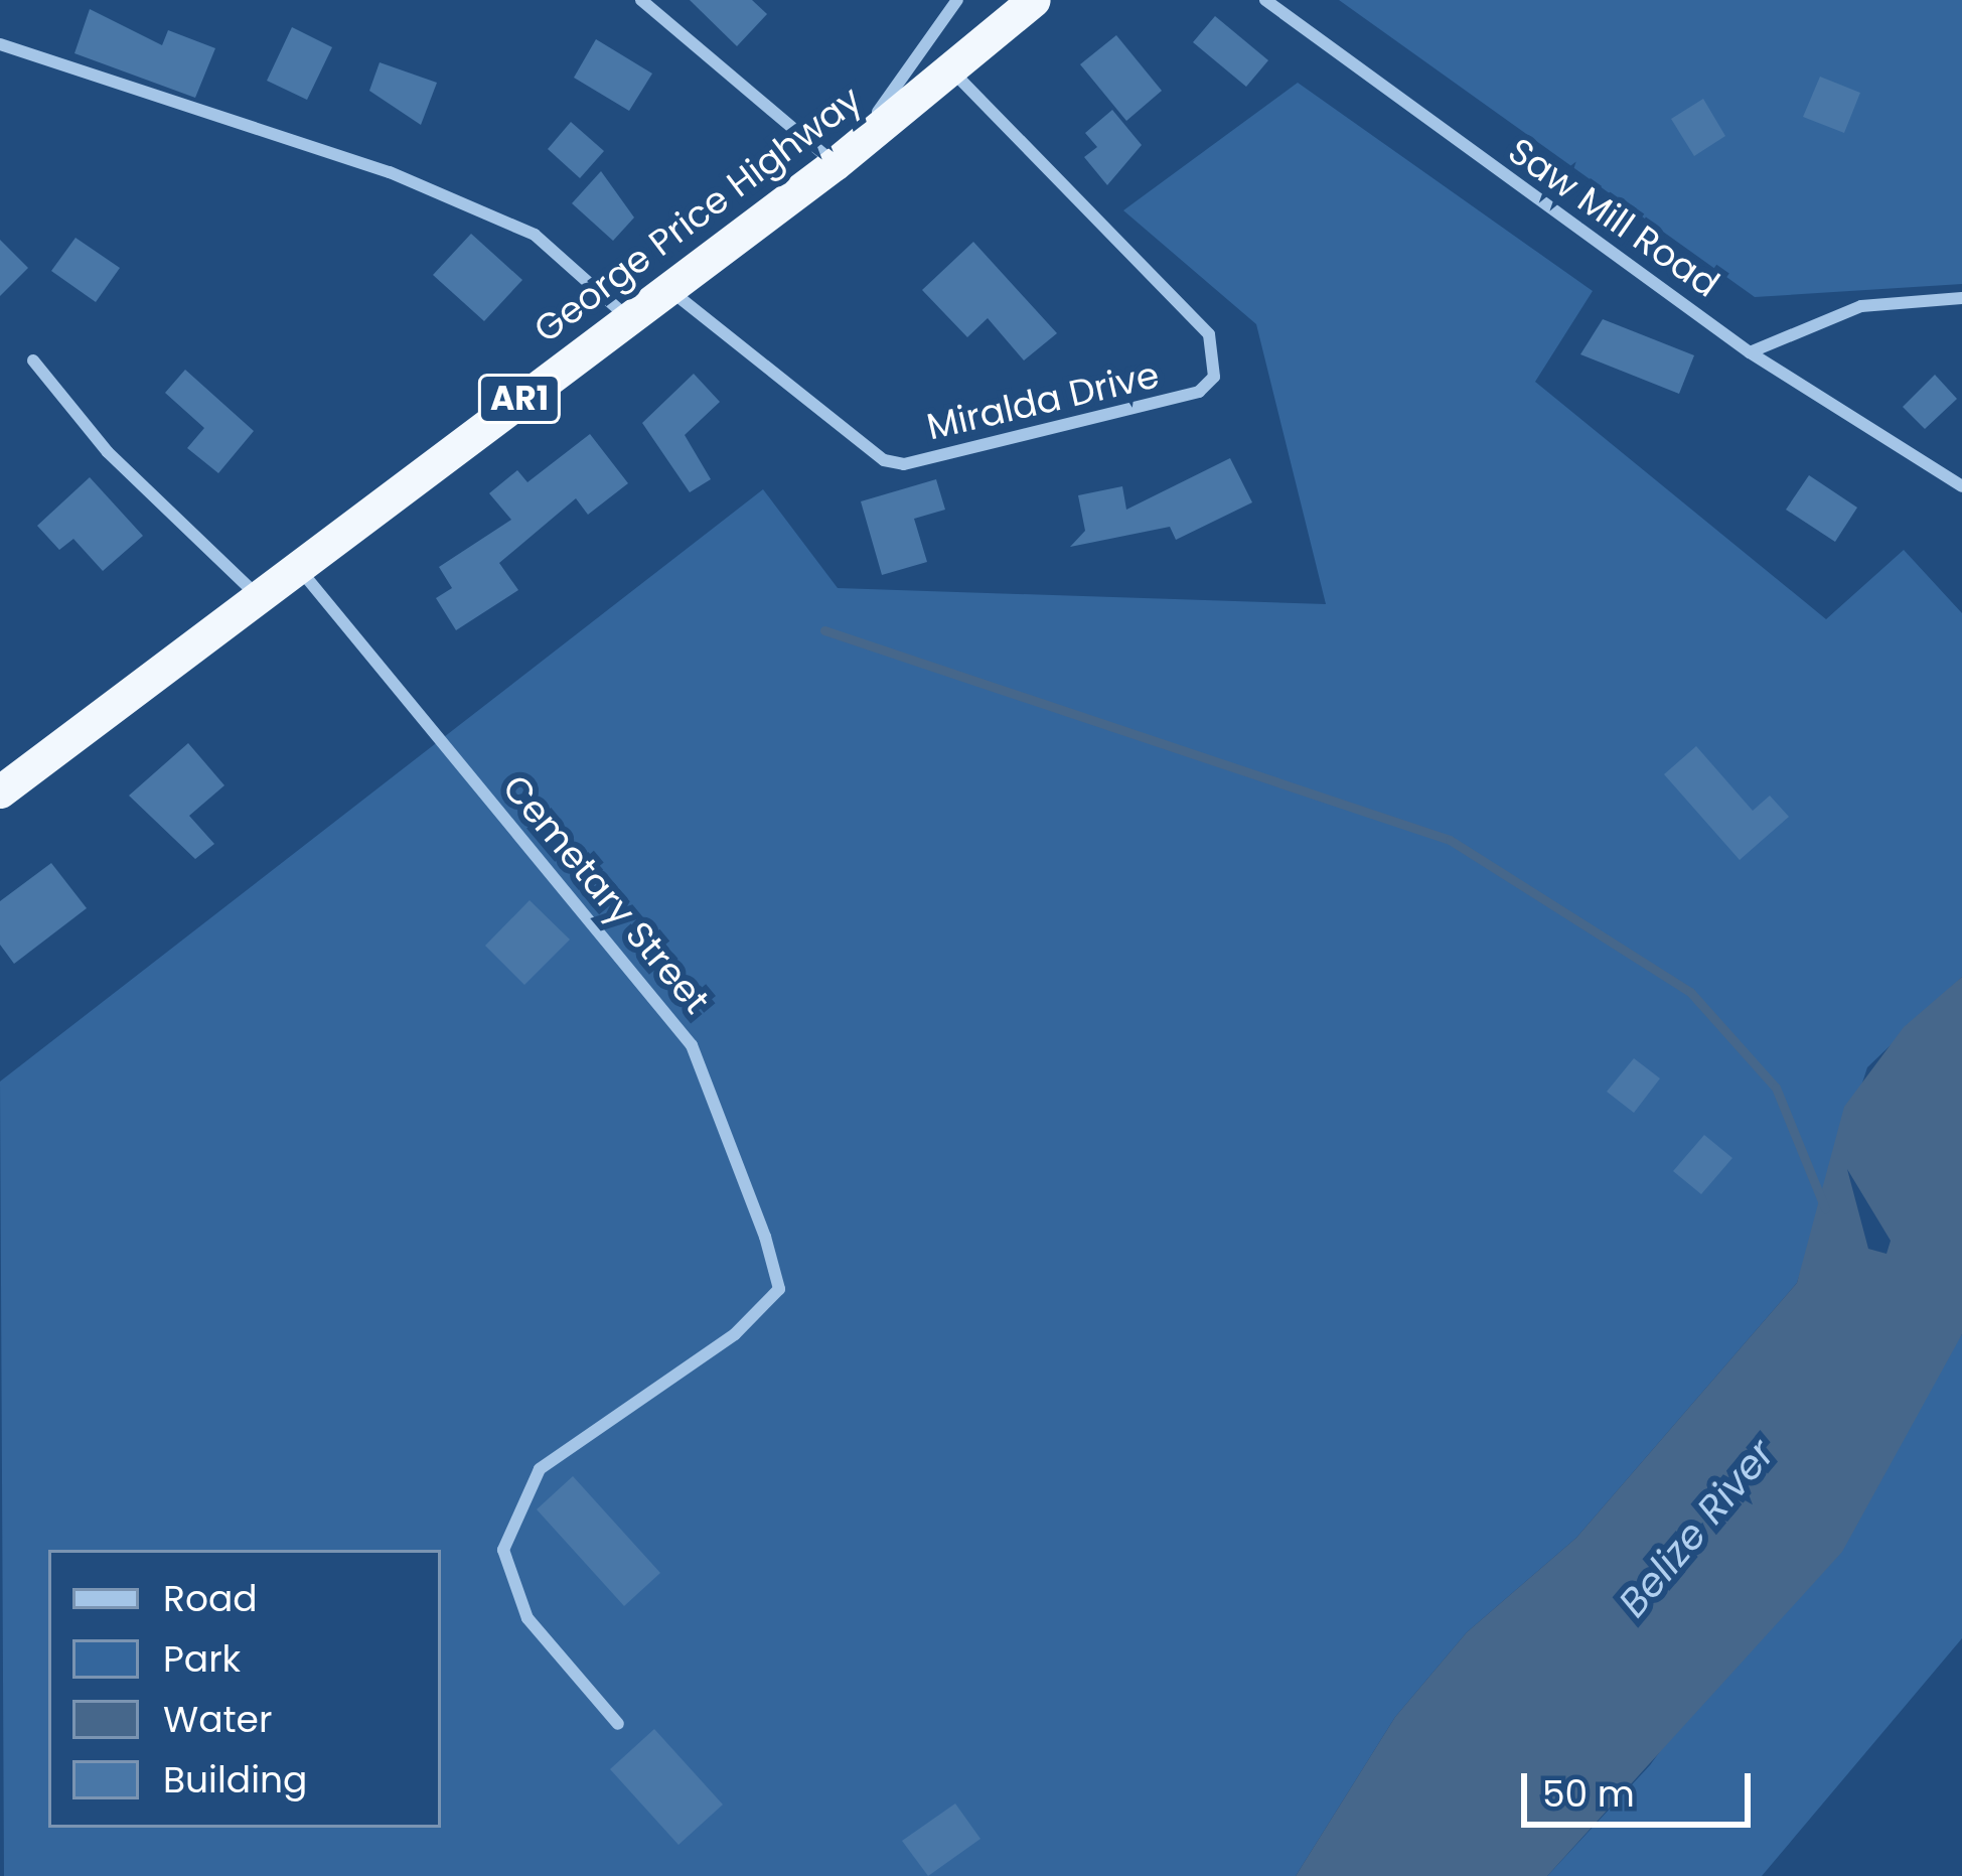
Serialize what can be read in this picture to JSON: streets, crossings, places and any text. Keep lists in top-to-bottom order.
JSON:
{
  "streets": {
    "highway": ["George Price Highway", "AR1"],
    "street": ["Saw Mill Road", "Miralda Drive", "Cemetary Street"]
  },
  "crossings": [
    ["George Price Highway", "Miralda Drive"],
    ["George Price Highway", "Cemetary Street"]
  ],
  "water": ["Belize River"],
  "legend": [
    "Road",
    "Park",
    "Water",
    "Building"
  ],
  "scale_bar": "50 m"
}
